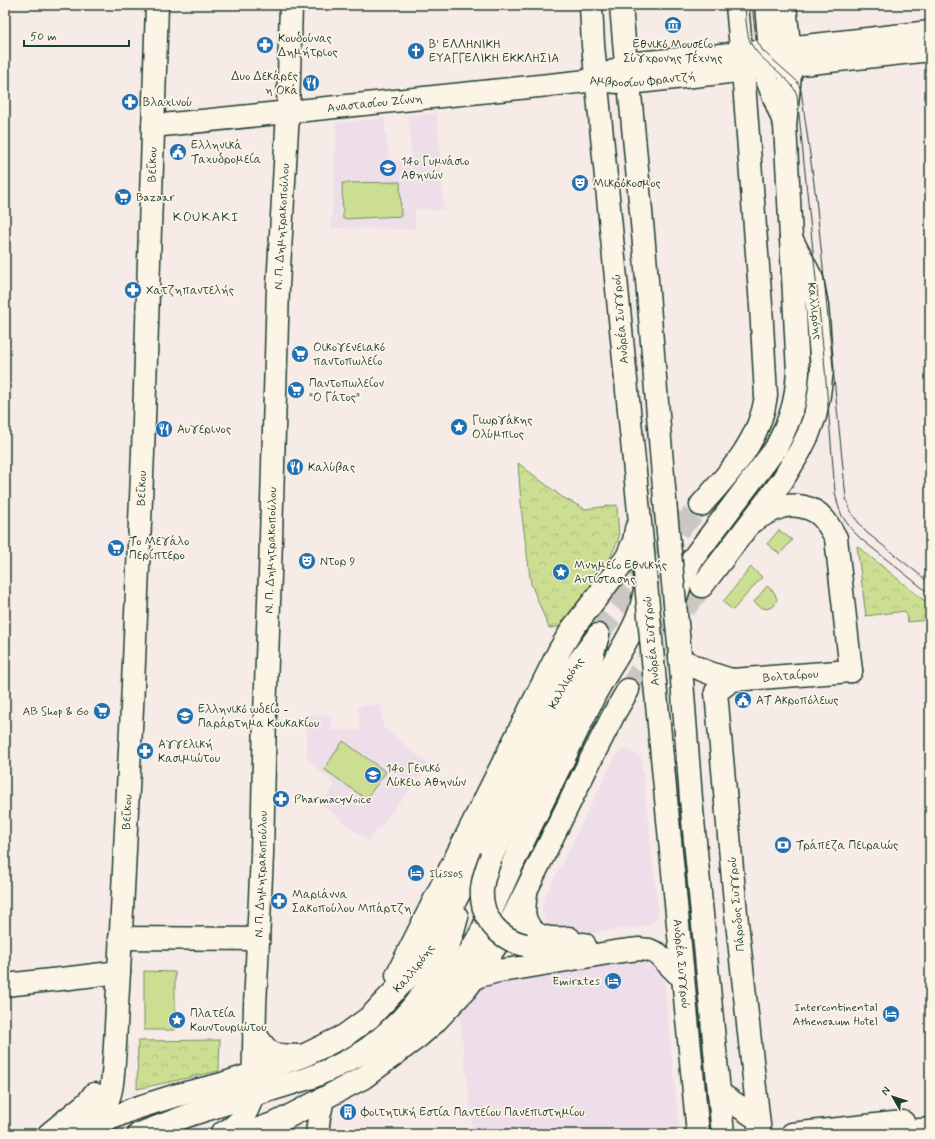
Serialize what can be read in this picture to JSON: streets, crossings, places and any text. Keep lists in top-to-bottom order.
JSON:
{
  "streets": {
    "main road": [
      "Αμβροσίου Φραντζή",
      "Αναστασίου Ζίννη",
      "Βεΐκου",
      "Ν. Π. Δημητρακοπούλου",
      "Καλλιρόης",
      "Ανδρέα Συγγρού",
      "Βολταίρου",
      "Πάροδος Συγγρού"
    ]
  },
  "crossings": [
    ["Αμβροσίου Φραντζή", "Αναστασίου Ζίννη"],
    ["Αμβροσίου Φραντζή", "Καλλιρόης"],
    ["Αμβροσίου Φραντζή", "Ανδρέα Συγγρού"],
    ["Αναστασίου Ζίννη", "Βεΐκου"],
    ["Αναστασίου Ζίννη", "Ν. Π. Δημητρακοπούλου"],
    ["Αναστασίου Ζίννη", "Ανδρέα Συγγρού"],
    ["Βεΐκου", "Καλλιρόης"],
    ["Ν. Π. Δημητρακοπούλου", "Καλλιρόης"],
    ["Καλλιρόης", "Βολταίρου"],
    ["Βολταίρου", "Πάροδος Συγγρού"]
  ],
  "districts": ["KOUKAKI"],
  "places": {
    "museum": ["Εθνικό Μουσείο Σύγχρονης Τέχνης"],
    "pharmacy": [
      "Κουδούνας Δημήτριος",
      "Βλαχινού",
      "Χατζηπαντελής",
      "Αγγελική Κασιμιώτου",
      "PharmacyVoice",
      "Μαριάννα Σακοπούλου Μπάρτζη"
    ],
    "church": ["Β' ΕΛΛΗΝΙΚΗ ΕΥΑΓΓΕΛΙΚΗ ΕΚΚΛΗΣΙΑ"],
    "restaurant": ["Δυο Δεκάρες η Οκά", "Αυγερινος", "Καλύβας"],
    "public building": ["Ελληνικά Ταχυδρομεία", "ΑΤ Ακροπόλεως"],
    "school or university": ["14ο Γυµνάσιο Αθηνών", "Ελληνικό ωδείο - Παράρτημα Κουκακίου", "14ο Γενικό Λύκειο Αθηνών"],
    "theatre": ["Μικρόκοσμος", "Ντορ 9"],
    "supermarket": [
      "Bazaar",
      "Οικογενειακό παντοπωλείο",
      "Παντοπωλείον \"Ο Γάτος\"",
      "Το Μεγάλο Περίπτερο",
      "AB Shop & Go"
    ],
    "place": ["Γιωργάκης Ολύμπιος", "Μνημείο Εθνικής Αντίστασης", "Πλατεία Κουντουριώτου"],
    "bank": ["Τράπεζα Πειραιώς"],
    "hotel": ["Ilissos", "Emirates", "Intercontinental Atheneaum Hotel"],
    "building": ["Φοιτητική Εστία Παντείου Πανεπιστημίου"]
  },
  "scale_bar": "50 m",
  "north": "top left"
}
